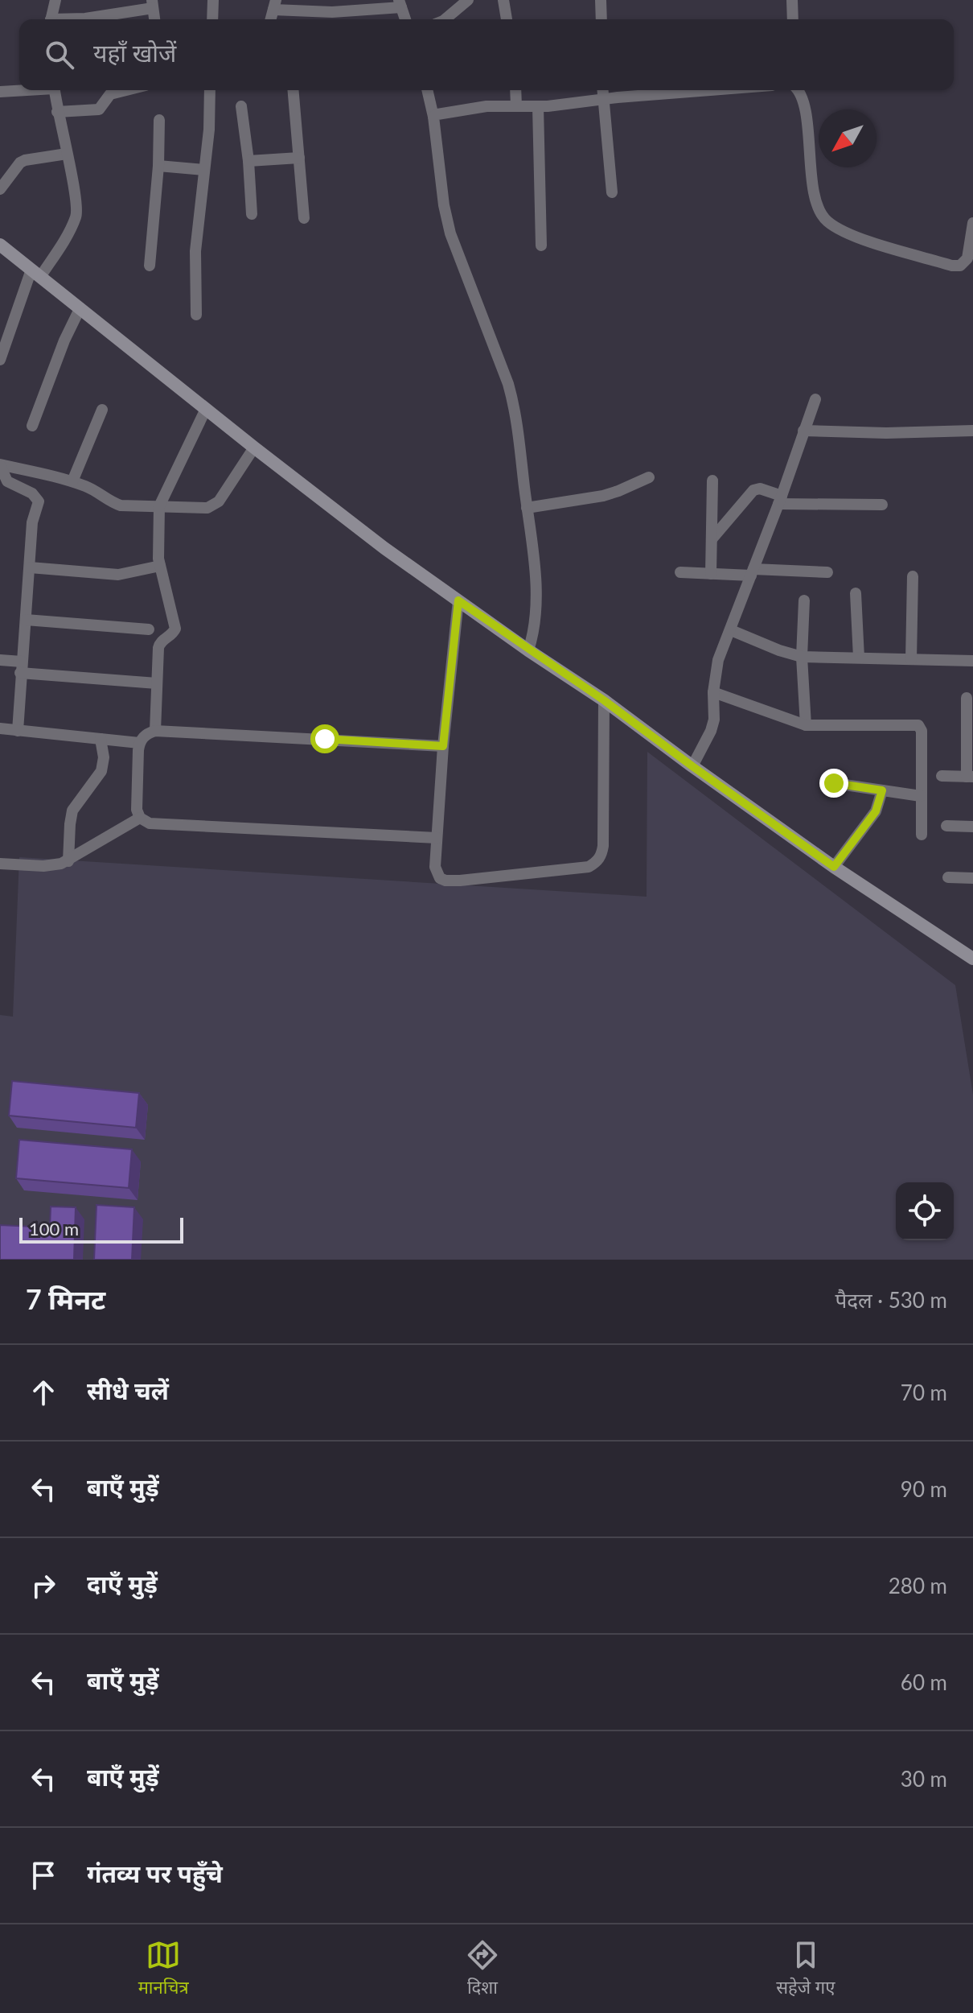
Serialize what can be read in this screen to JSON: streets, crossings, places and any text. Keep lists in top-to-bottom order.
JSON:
{
  "scale_bar": "100 m",
  "north": "bottom left",
  "page": {
    "search": "यहाँ खोजें",
    "scale": "100 m",
    "heading": ["7 मिनट", "पैदल · 530 m"],
    "list": [
      ["सीधे चलें", "70 m"],
      ["बाएँ मुड़ें", "90 m"],
      ["दाएँ मुड़ें", "280 m"],
      ["बाएँ मुड़ें", "60 m"],
      ["बाएँ मुड़ें", "30 m"],
      "गंतव्य पर पहुँचे"
    ],
    "nav": ["मानचित्र", "दिशा", "सहेजे गए"]
  }
}
